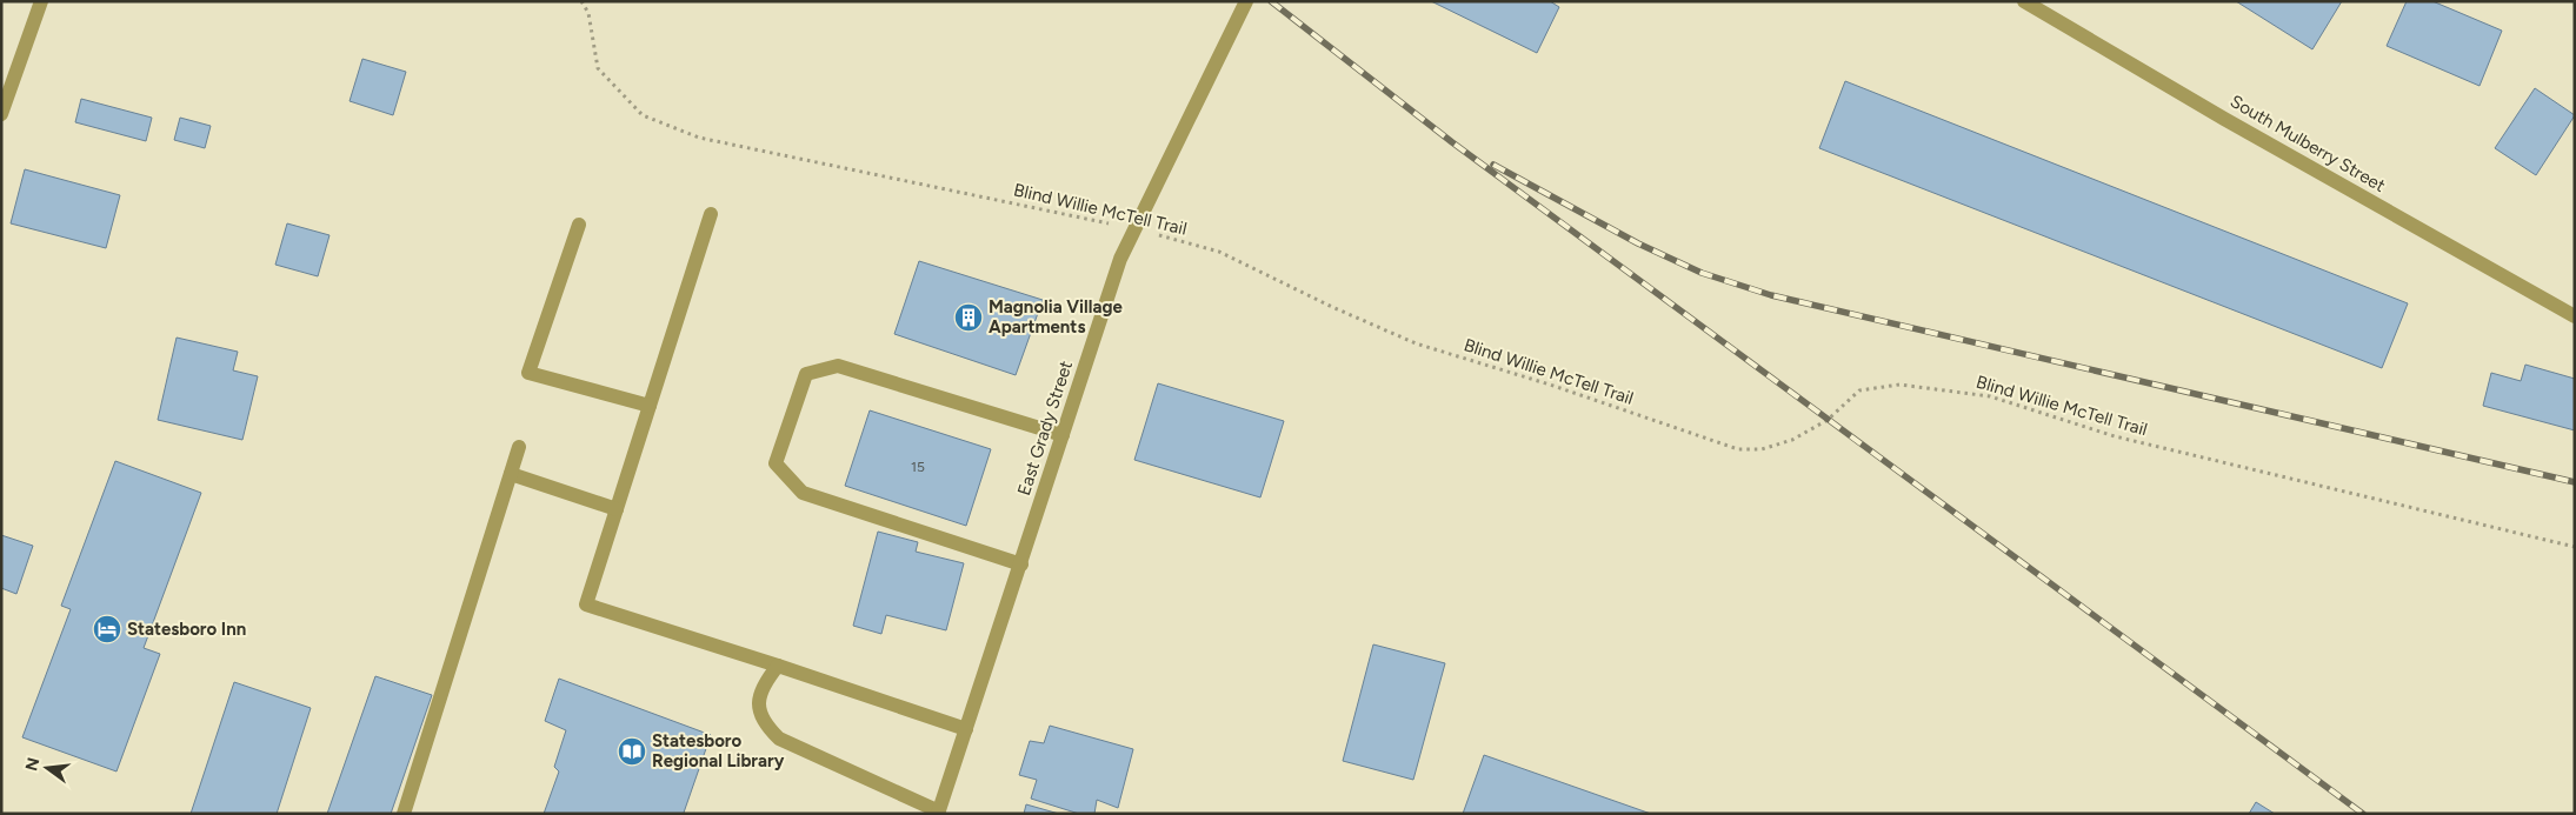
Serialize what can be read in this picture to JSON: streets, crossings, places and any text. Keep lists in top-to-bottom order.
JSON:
{
  "streets": {
    "street": ["South Mulberry Street", "East Grady Street"],
    "path": ["Blind Willie McTell Trail"]
  },
  "crossings": [
    ["Blind Willie McTell Trail", "East Grady Street"]
  ],
  "places": {
    "building": ["Magnolia Village Apartments"],
    "hotel": ["Statesboro Inn"],
    "library": ["Statesboro Regional Library"]
  },
  "house_numbers": ["15"],
  "north": "left"
}
